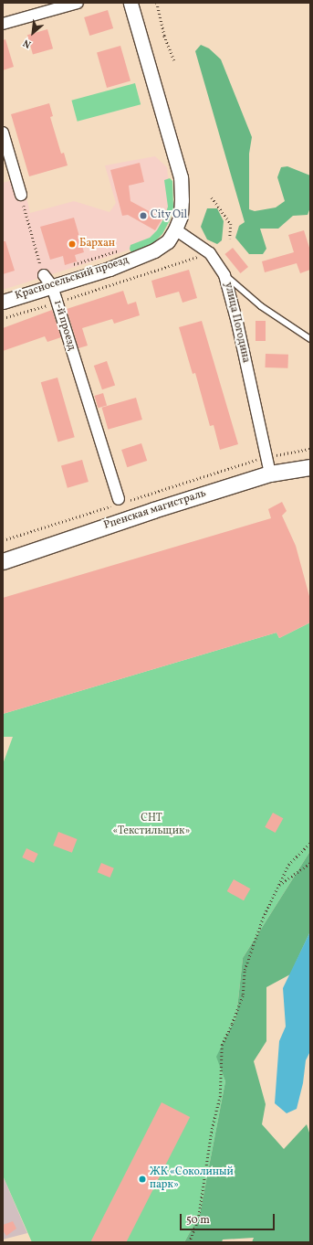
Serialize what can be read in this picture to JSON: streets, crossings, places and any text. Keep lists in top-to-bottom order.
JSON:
{
  "streets": {
    "main road": ["Рпенская магистраль"],
    "street": ["Красносельский проезд", "улица Погодина", "1-й проезд"]
  },
  "crossings": [
    ["Красносельский проезд", "улица Погодина"],
    ["Красносельский проезд", "1-й проезд"],
    ["улица Погодина", "Рпенская магистраль"]
  ],
  "parks": ["СНТ «Текстильщик»"],
  "places": ["City Oil", "Бархан", "ЖК «Соколиный парк»"],
  "scale_bar": "50 m",
  "north": "bottom left"
}
